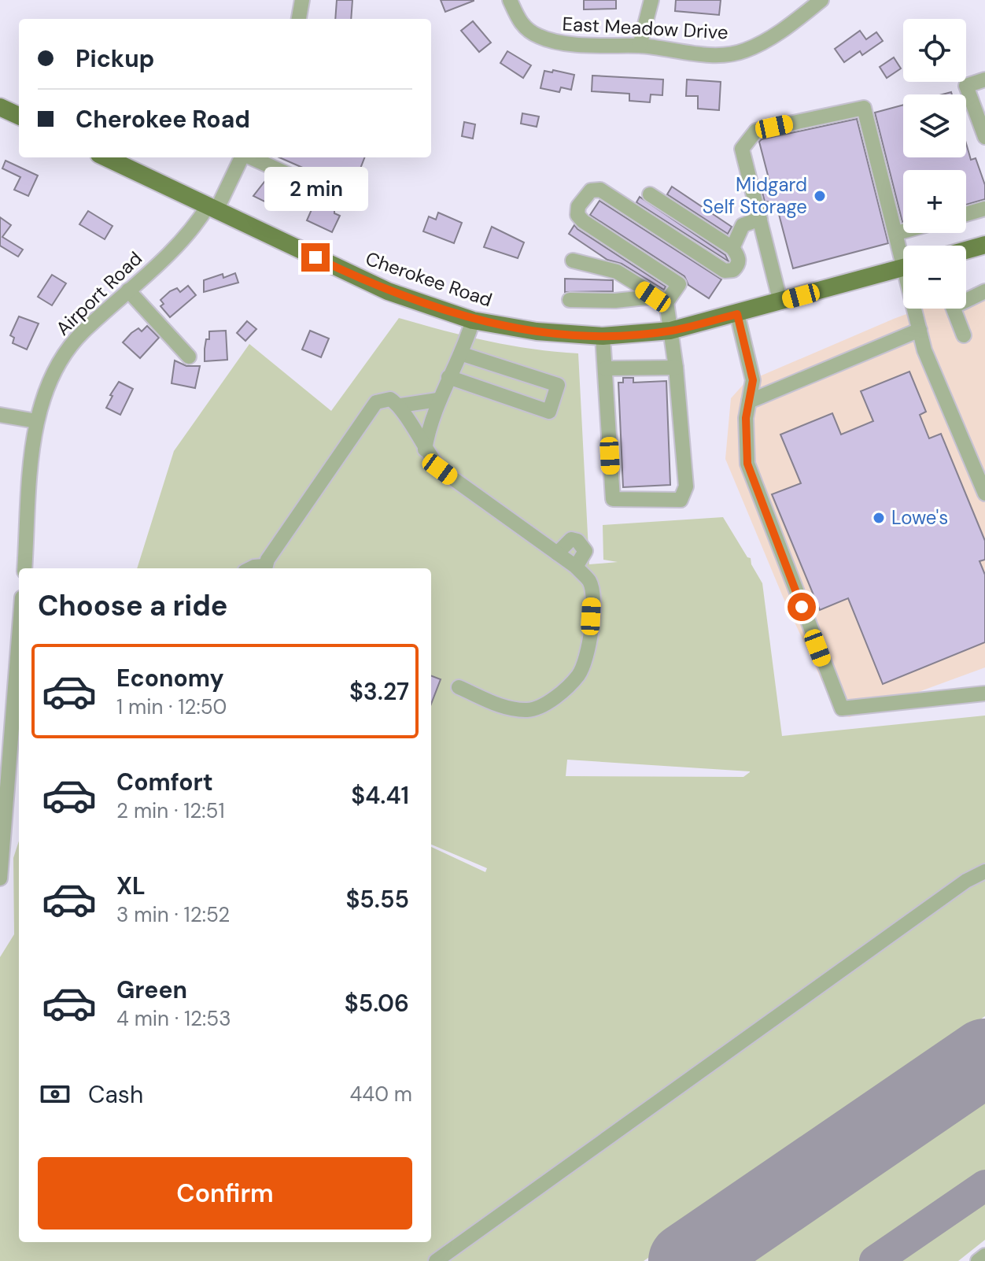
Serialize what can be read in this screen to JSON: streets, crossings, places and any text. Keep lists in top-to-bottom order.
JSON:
{
  "streets": {
    "main road": ["Cherokee Road"],
    "street": ["East Meadow Drive", "Airport Road"]
  },
  "crossings": [
    ["Cherokee Road", "Airport Road"]
  ],
  "places": ["Midgard Self Storage", "Lowe's"],
  "page": {
    "map_buttons": ["+", "−"],
    "banner": ["Pickup", "Cherokee Road"],
    "bubble": "2 min",
    "heading": "Choose a ride",
    "list": [
      {
        "name": "Economy",
        "note": "1 min · 12:50",
        "value": "$3.27"
      },
      {
        "name": "Comfort",
        "note": "2 min · 12:51",
        "value": "$4.41"
      },
      {
        "name": "XL",
        "note": "3 min · 12:52",
        "value": "$5.55"
      },
      {
        "name": "Green",
        "note": "4 min · 12:53",
        "value": "$5.06"
      }
    ],
    "pay": ["Cash", "440 m"],
    "buttons": "Confirm"
  }
}
